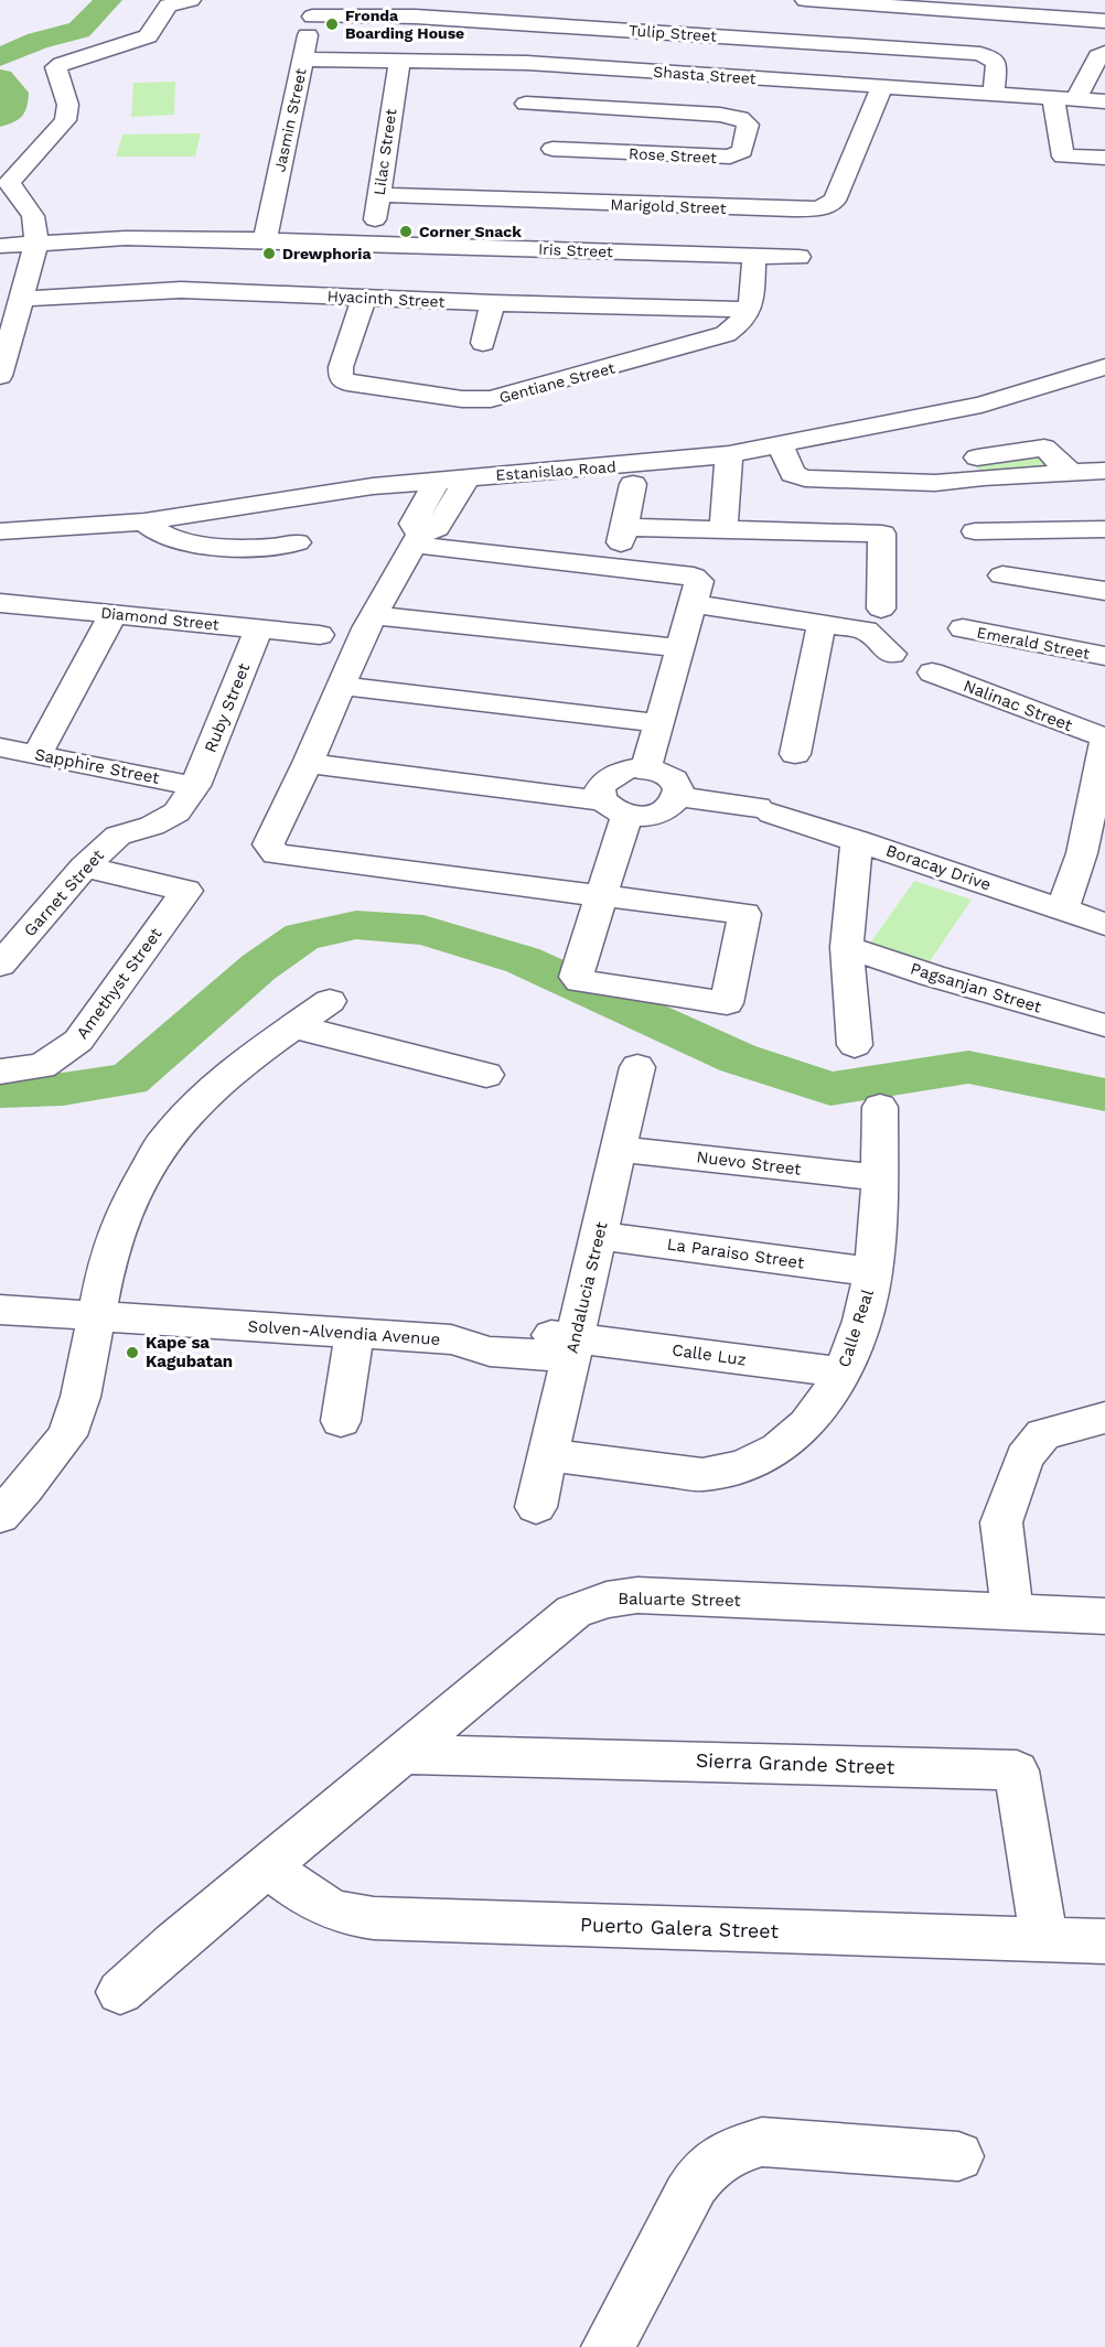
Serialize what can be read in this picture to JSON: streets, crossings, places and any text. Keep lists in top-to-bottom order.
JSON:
{
  "streets": {
    "street": [
      "Tulip Street",
      "Shasta Street",
      "Jasmin Street",
      "Lilac Street",
      "Rose Street",
      "Marigold Street",
      "Iris Street",
      "Hyacinth Street",
      "Gentiane Street",
      "Estanislao Road",
      "Diamond Street",
      "Emerald Street",
      "Nalinac Street",
      "Ruby Street",
      "Sapphire Street",
      "Boracay Drive",
      "Garnet Street",
      "Amethyst Street",
      "Pagsanjan Street",
      "Nuevo Street",
      "La Paraiso Street",
      "Andalucia Street",
      "Calle Real",
      "Solven-Alvendia Avenue",
      "Calle Luz",
      "Baluarte Street",
      "Sierra Grande Street",
      "Puerto Galera Street"
    ]
  },
  "crossings": [
    ["Tulip Street", "Shasta Street"],
    ["Tulip Street", "Jasmin Street"],
    ["Shasta Street", "Jasmin Street"],
    ["Shasta Street", "Lilac Street"],
    ["Shasta Street", "Marigold Street"],
    ["Jasmin Street", "Iris Street"],
    ["Lilac Street", "Marigold Street"],
    ["Lilac Street", "Iris Street"],
    ["Hyacinth Street", "Gentiane Street"],
    ["Diamond Street", "Ruby Street"],
    ["Nalinac Street", "Boracay Drive"],
    ["Ruby Street", "Sapphire Street"],
    ["Ruby Street", "Garnet Street"],
    ["Sapphire Street", "Garnet Street"],
    ["Garnet Street", "Amethyst Street"],
    ["Nuevo Street", "Andalucia Street"],
    ["Nuevo Street", "Calle Real"],
    ["La Paraiso Street", "Andalucia Street"],
    ["La Paraiso Street", "Calle Real"],
    ["Andalucia Street", "Calle Real"],
    ["Andalucia Street", "Solven-Alvendia Avenue"],
    ["Andalucia Street", "Calle Luz"],
    ["Calle Real", "Calle Luz"],
    ["Solven-Alvendia Avenue", "Calle Luz"],
    ["Baluarte Street", "Sierra Grande Street"],
    ["Baluarte Street", "Puerto Galera Street"],
    ["Sierra Grande Street", "Puerto Galera Street"]
  ],
  "places": [
    "Fronda Boarding House",
    "Corner Snack",
    "Drewphoria",
    "Kape sa Kagubatan"
  ]
}
